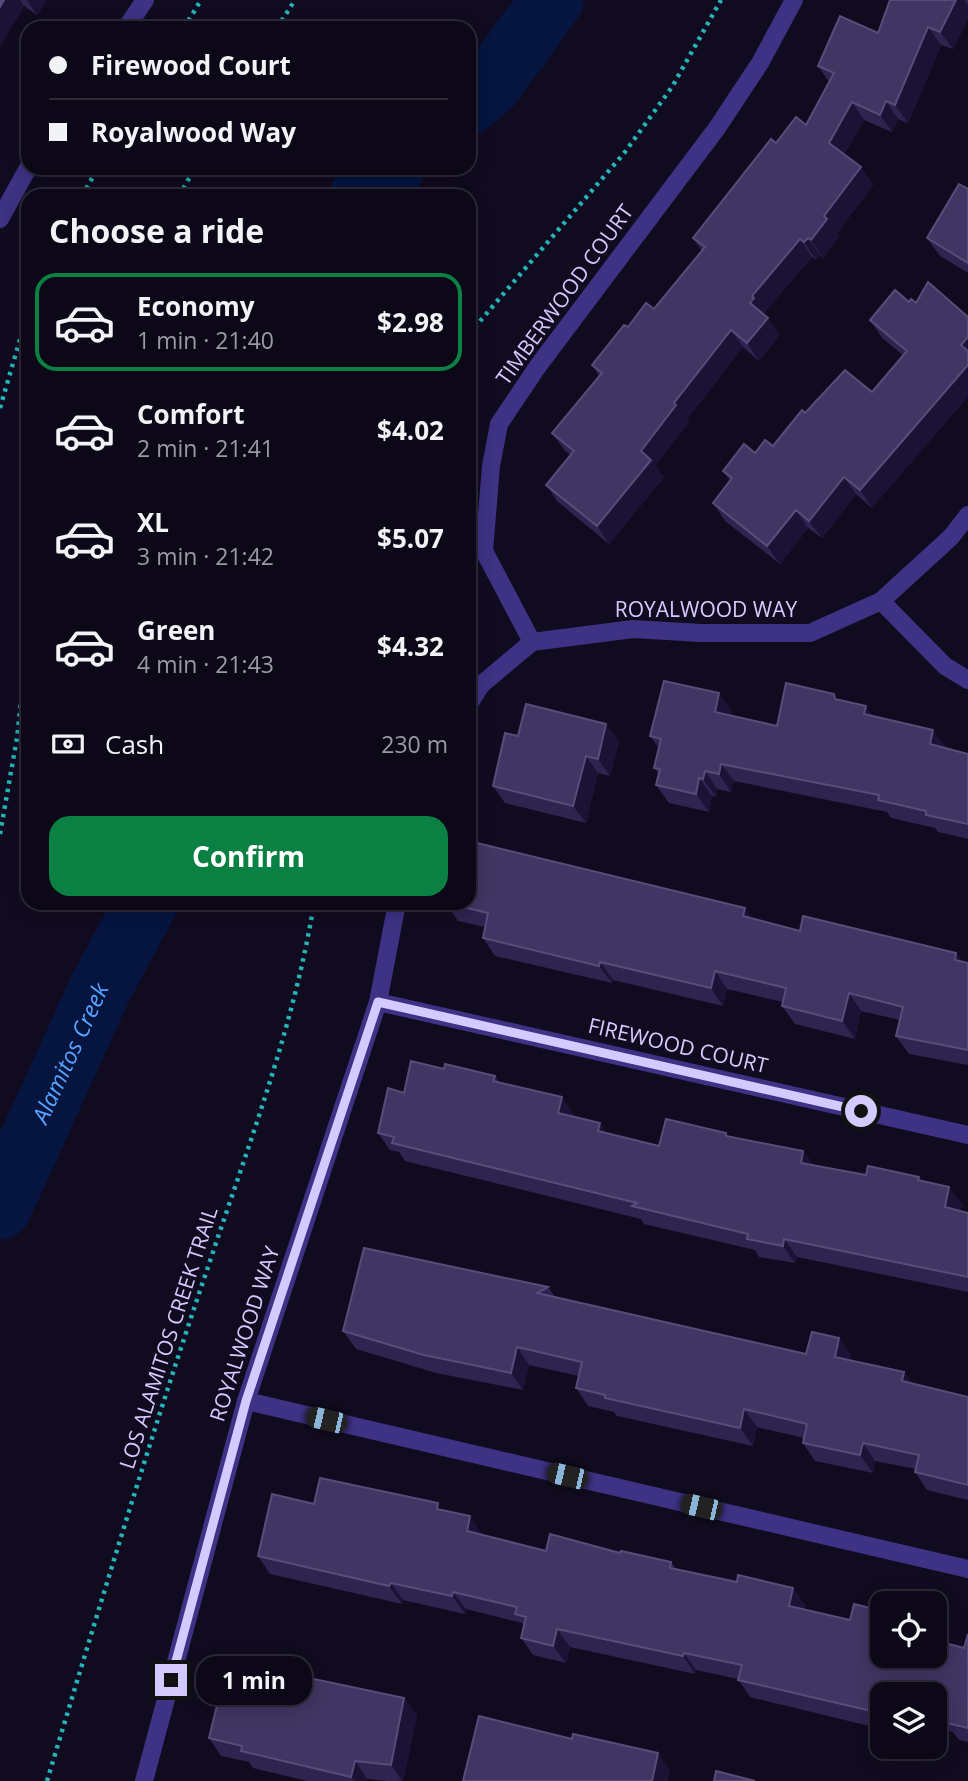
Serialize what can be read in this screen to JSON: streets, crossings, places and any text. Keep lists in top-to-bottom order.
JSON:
{
  "streets": {
    "street": ["TIMBERWOOD COURT", "ROYALWOOD WAY", "FIREWOOD COURT"],
    "path": ["LOS ALAMITOS CREEK TRAIL"]
  },
  "crossings": [
    ["TIMBERWOOD COURT", "ROYALWOOD WAY"],
    ["ROYALWOOD WAY", "FIREWOOD COURT"]
  ],
  "water": ["Alamitos Creek"],
  "page": {
    "banner": ["Firewood Court", "Royalwood Way"],
    "heading": "Choose a ride",
    "list": [
      {
        "name": "Economy",
        "note": "1 min · 21:40",
        "value": "$2.98"
      },
      {
        "name": "Comfort",
        "note": "2 min · 21:41",
        "value": "$4.02"
      },
      {
        "name": "XL",
        "note": "3 min · 21:42",
        "value": "$5.07"
      },
      {
        "name": "Green",
        "note": "4 min · 21:43",
        "value": "$4.32"
      }
    ],
    "pay": ["Cash", "230 m"],
    "buttons": "Confirm",
    "bubble": "1 min"
  }
}
